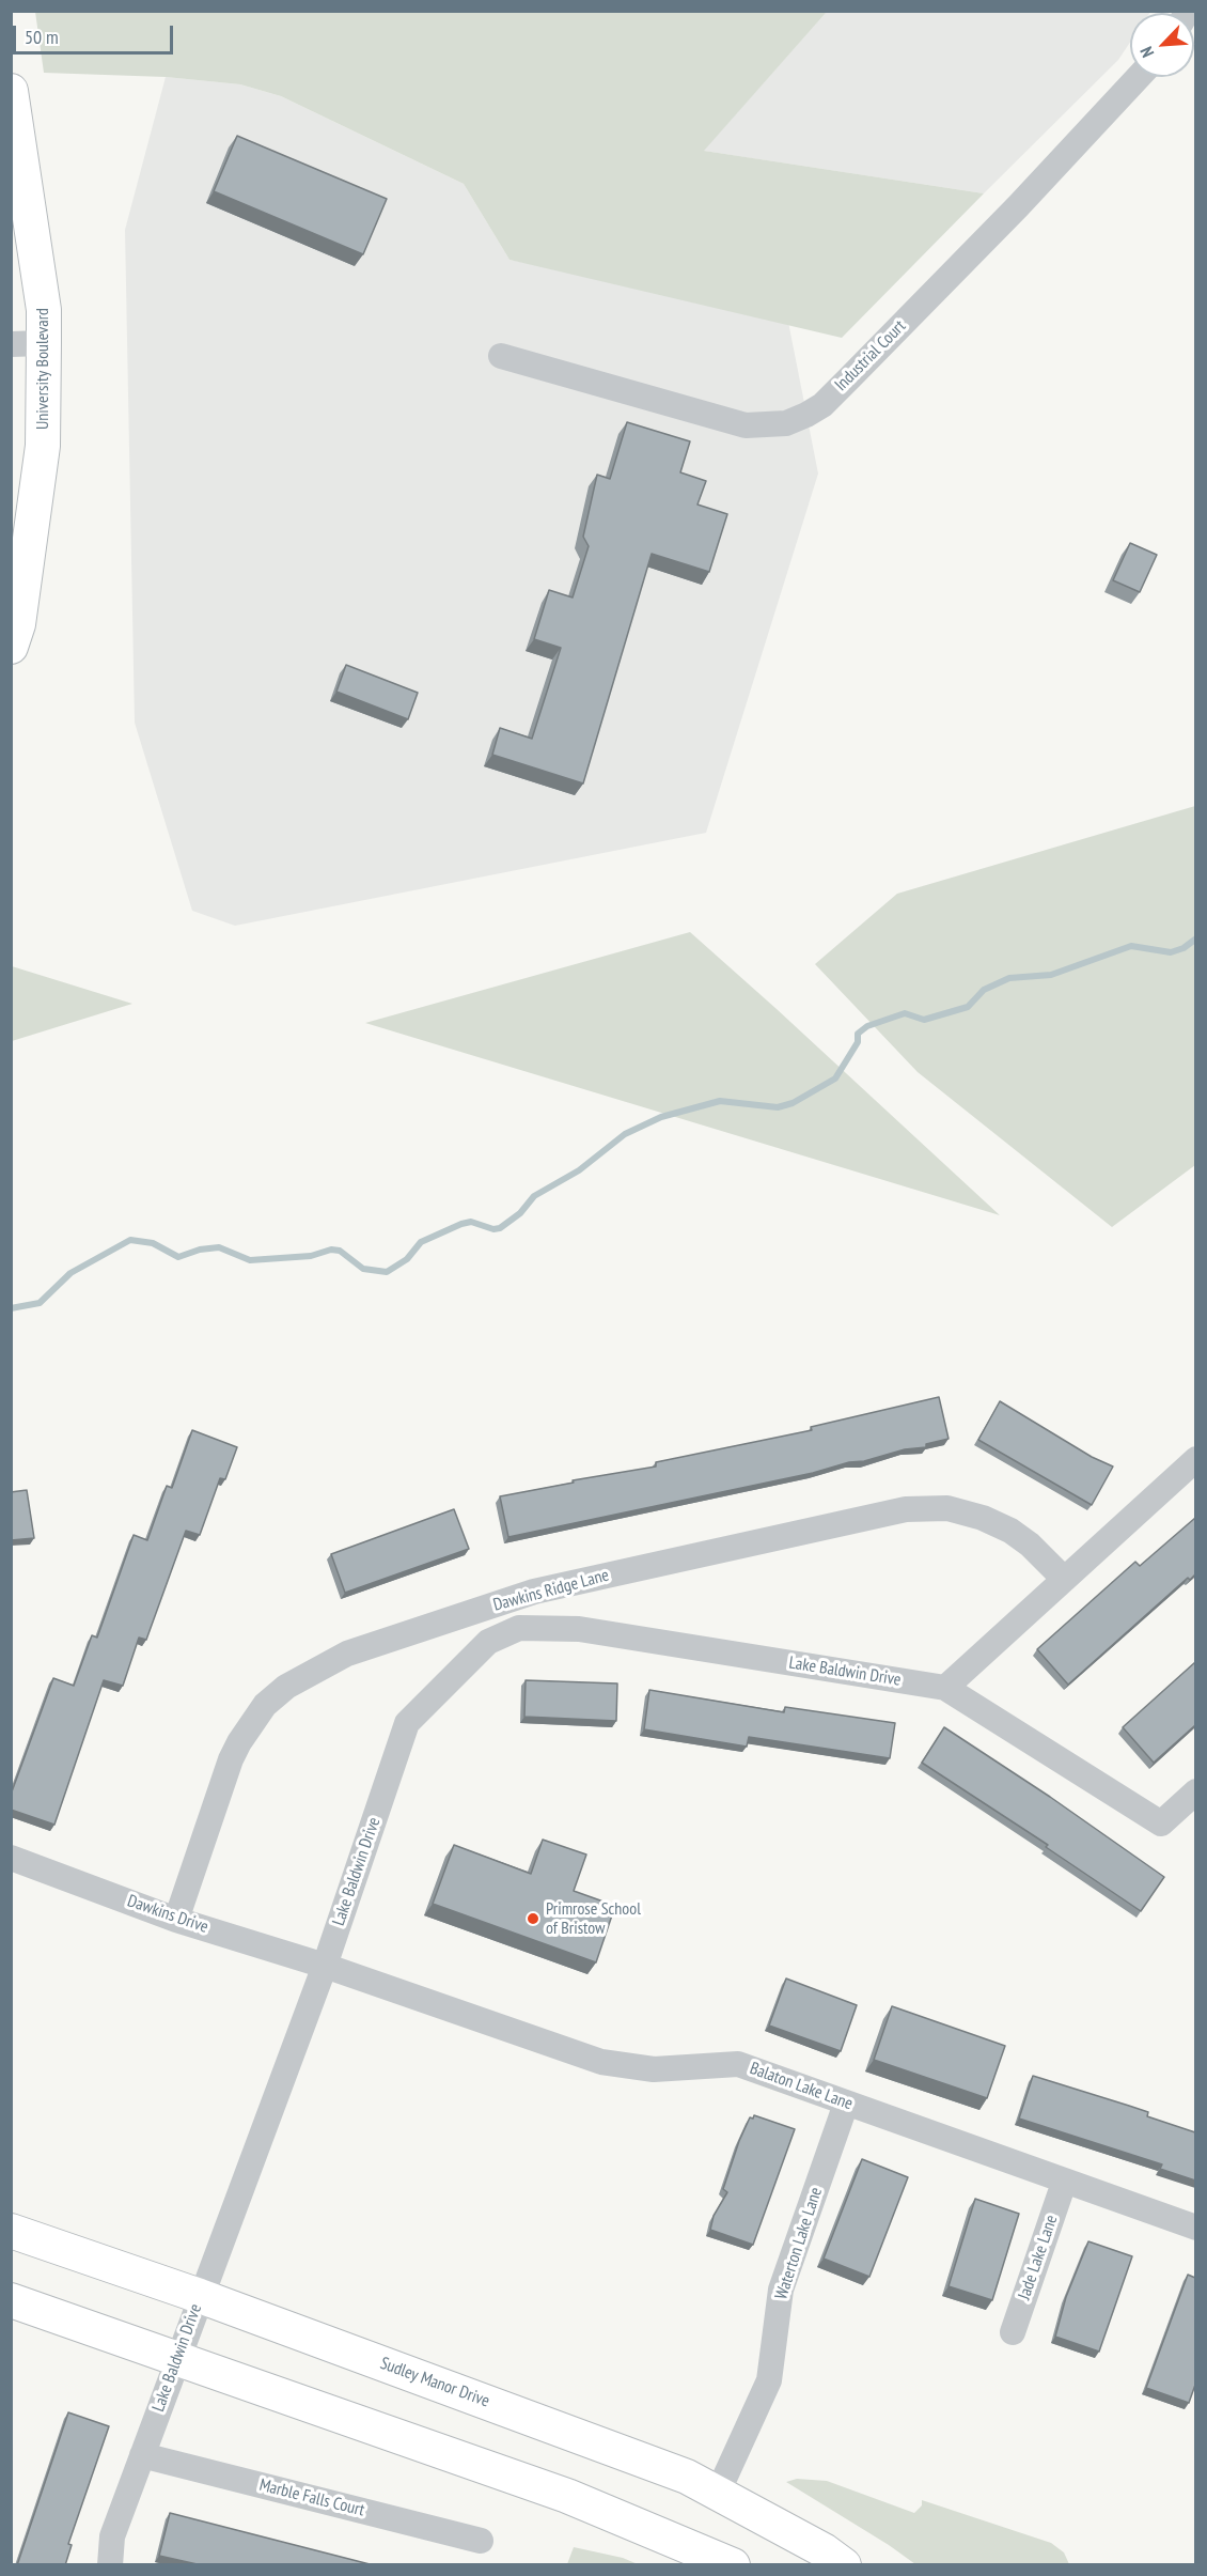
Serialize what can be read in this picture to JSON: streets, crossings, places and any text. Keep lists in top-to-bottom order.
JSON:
{
  "streets": {
    "main road": ["University Boulevard", "Sudley Manor Drive"],
    "street": [
      "Industrial Court",
      "Dawkins Ridge Lane",
      "Lake Baldwin Drive",
      "Dawkins Drive",
      "Balaton Lake Lane",
      "Waterton Lake Lane",
      "Jade Lake Lane",
      "Marble Falls Court"
    ]
  },
  "crossings": [
    ["Dawkins Ridge Lane", "Dawkins Drive"],
    ["Lake Baldwin Drive", "Dawkins Drive"],
    ["Lake Baldwin Drive", "Balaton Lake Lane"],
    ["Lake Baldwin Drive", "Sudley Manor Drive"],
    ["Lake Baldwin Drive", "Marble Falls Court"],
    ["Dawkins Drive", "Balaton Lake Lane"],
    ["Balaton Lake Lane", "Waterton Lake Lane"],
    ["Balaton Lake Lane", "Jade Lake Lane"],
    ["Waterton Lake Lane", "Sudley Manor Drive"]
  ],
  "places": ["Primrose School of Bristow"],
  "scale_bar": "50 m",
  "north": "bottom left"
}
